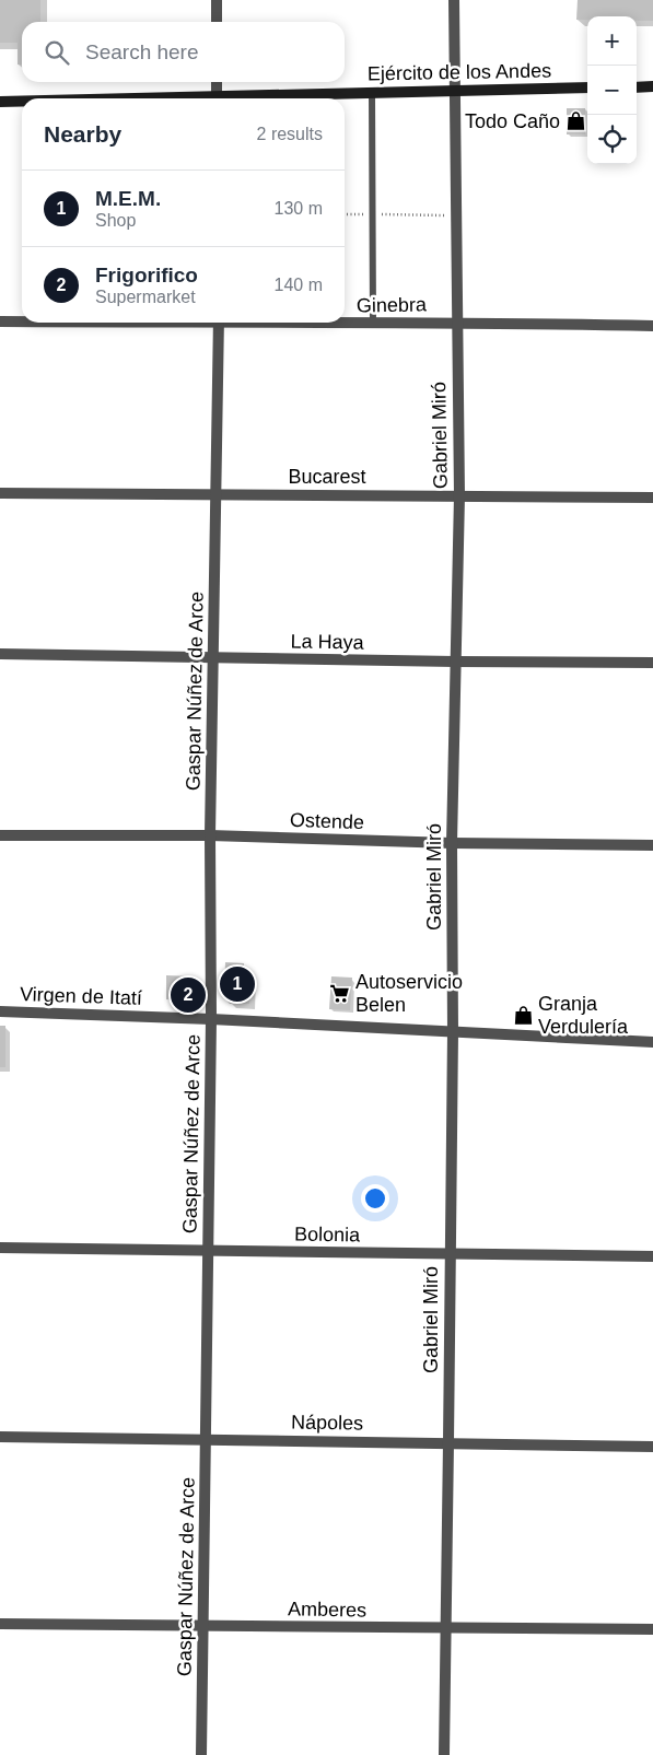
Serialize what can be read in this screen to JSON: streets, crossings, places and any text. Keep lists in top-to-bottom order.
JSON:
{
  "streets": {
    "main road": ["Ejército de los Andes"],
    "street": [
      "Ginebra",
      "Gabriel Miró",
      "Bucarest",
      "La Haya",
      "Gaspar Núñez de Arce",
      "Ostende",
      "Virgen de Itatí",
      "Bolonia",
      "Nápoles",
      "Amberes"
    ]
  },
  "crossings": [
    ["Ejército de los Andes", "Gabriel Miró"],
    ["Ginebra", "Gabriel Miró"],
    ["Gabriel Miró", "Bucarest"],
    ["Gabriel Miró", "La Haya"],
    ["Gabriel Miró", "Ostende"],
    ["Gabriel Miró", "Virgen de Itatí"],
    ["Gabriel Miró", "Bolonia"],
    ["Gabriel Miró", "Nápoles"],
    ["Gabriel Miró", "Amberes"],
    ["Bucarest", "Gaspar Núñez de Arce"],
    ["La Haya", "Gaspar Núñez de Arce"],
    ["Gaspar Núñez de Arce", "Ostende"],
    ["Gaspar Núñez de Arce", "Virgen de Itatí"],
    ["Gaspar Núñez de Arce", "Bolonia"],
    ["Gaspar Núñez de Arce", "Nápoles"],
    ["Gaspar Núñez de Arce", "Amberes"]
  ],
  "places": {
    "shop": ["Todo Caño", "Granja Verdulería"],
    "supermarket": ["Autoservicio Belen"]
  },
  "page": {
    "map_buttons": ["+", "−"],
    "search": "Search here",
    "heading": ["Nearby", "2 results"],
    "list": [
      {
        "mark": "1",
        "name": "M.E.M.",
        "note": "Shop",
        "value": "130 m"
      },
      {
        "mark": "2",
        "name": "Frigorifico",
        "note": "Supermarket",
        "value": "140 m"
      }
    ],
    "pins": ["1", "2"]
  }
}
